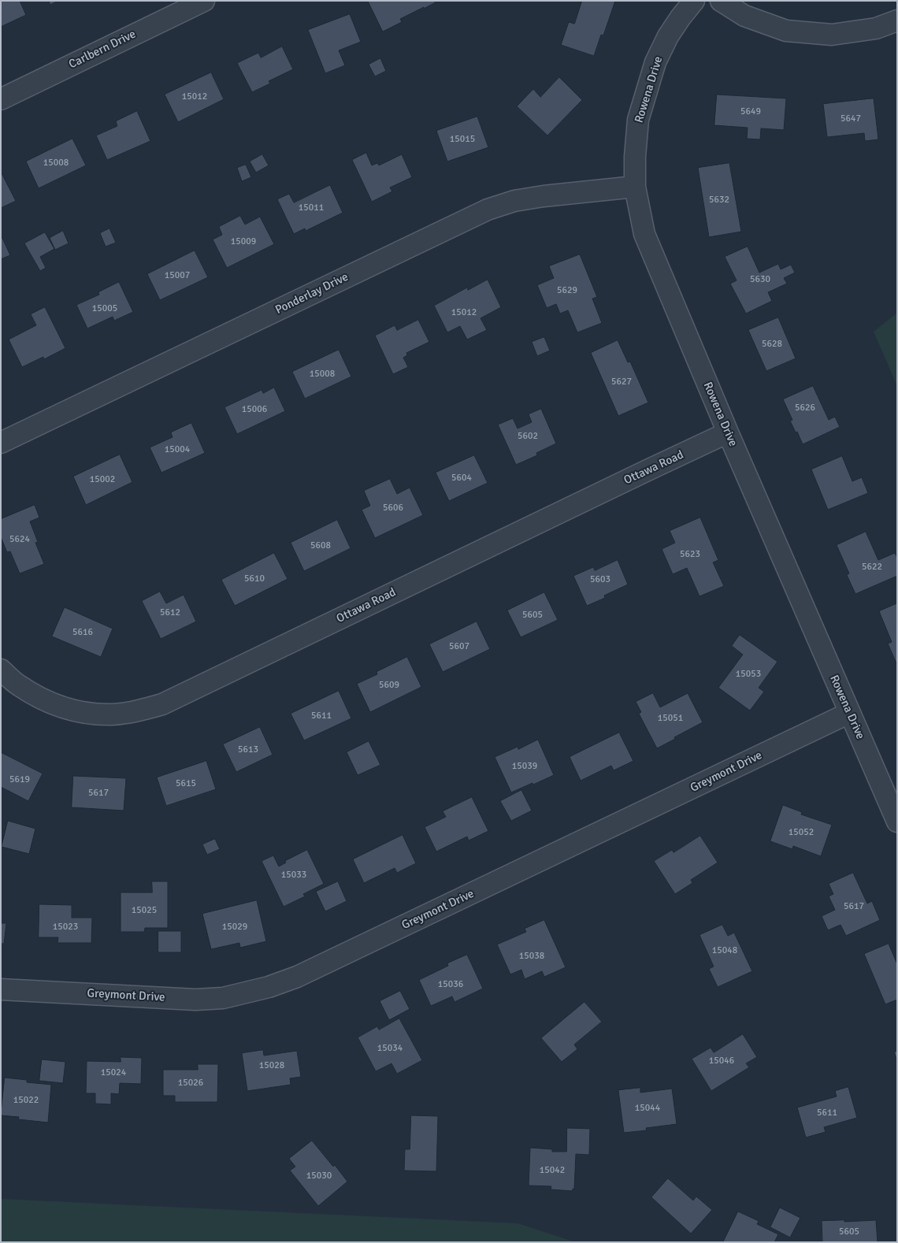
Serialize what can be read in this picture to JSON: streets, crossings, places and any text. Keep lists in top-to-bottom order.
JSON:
{
  "streets": {
    "street": [
      "Carlbern Drive",
      "Rowena Drive",
      "Ponderlay Drive",
      "Ottawa Road",
      "Greymont Drive"
    ]
  },
  "crossings": [
    ["Rowena Drive", "Ponderlay Drive"],
    ["Rowena Drive", "Ottawa Road"],
    ["Rowena Drive", "Greymont Drive"]
  ],
  "house_numbers": [
    "15012",
    "5649",
    "5647",
    "15015",
    "15008",
    "5632",
    "15011",
    "15009",
    "15007",
    "5630",
    "5629",
    "15005",
    "15012",
    "5628",
    "15008",
    "5627",
    "5626",
    "15006",
    "5602",
    "15004",
    "5604",
    "15002",
    "5606",
    "5624",
    "5608",
    "5623",
    "5622",
    "5610",
    "5603",
    "5612",
    "5605",
    "5616",
    "5607",
    "15053",
    "5609",
    "5611",
    "15051",
    "5613",
    "15039",
    "5619",
    "5615",
    "5617",
    "15052",
    "15033",
    "5617",
    "15025",
    "15023",
    "15029",
    "15048",
    "15038",
    "15036",
    "15034",
    "15046",
    "15028",
    "15024",
    "15026",
    "15022",
    "15044",
    "5611",
    "15042",
    "15030",
    "5605"
  ]
}
